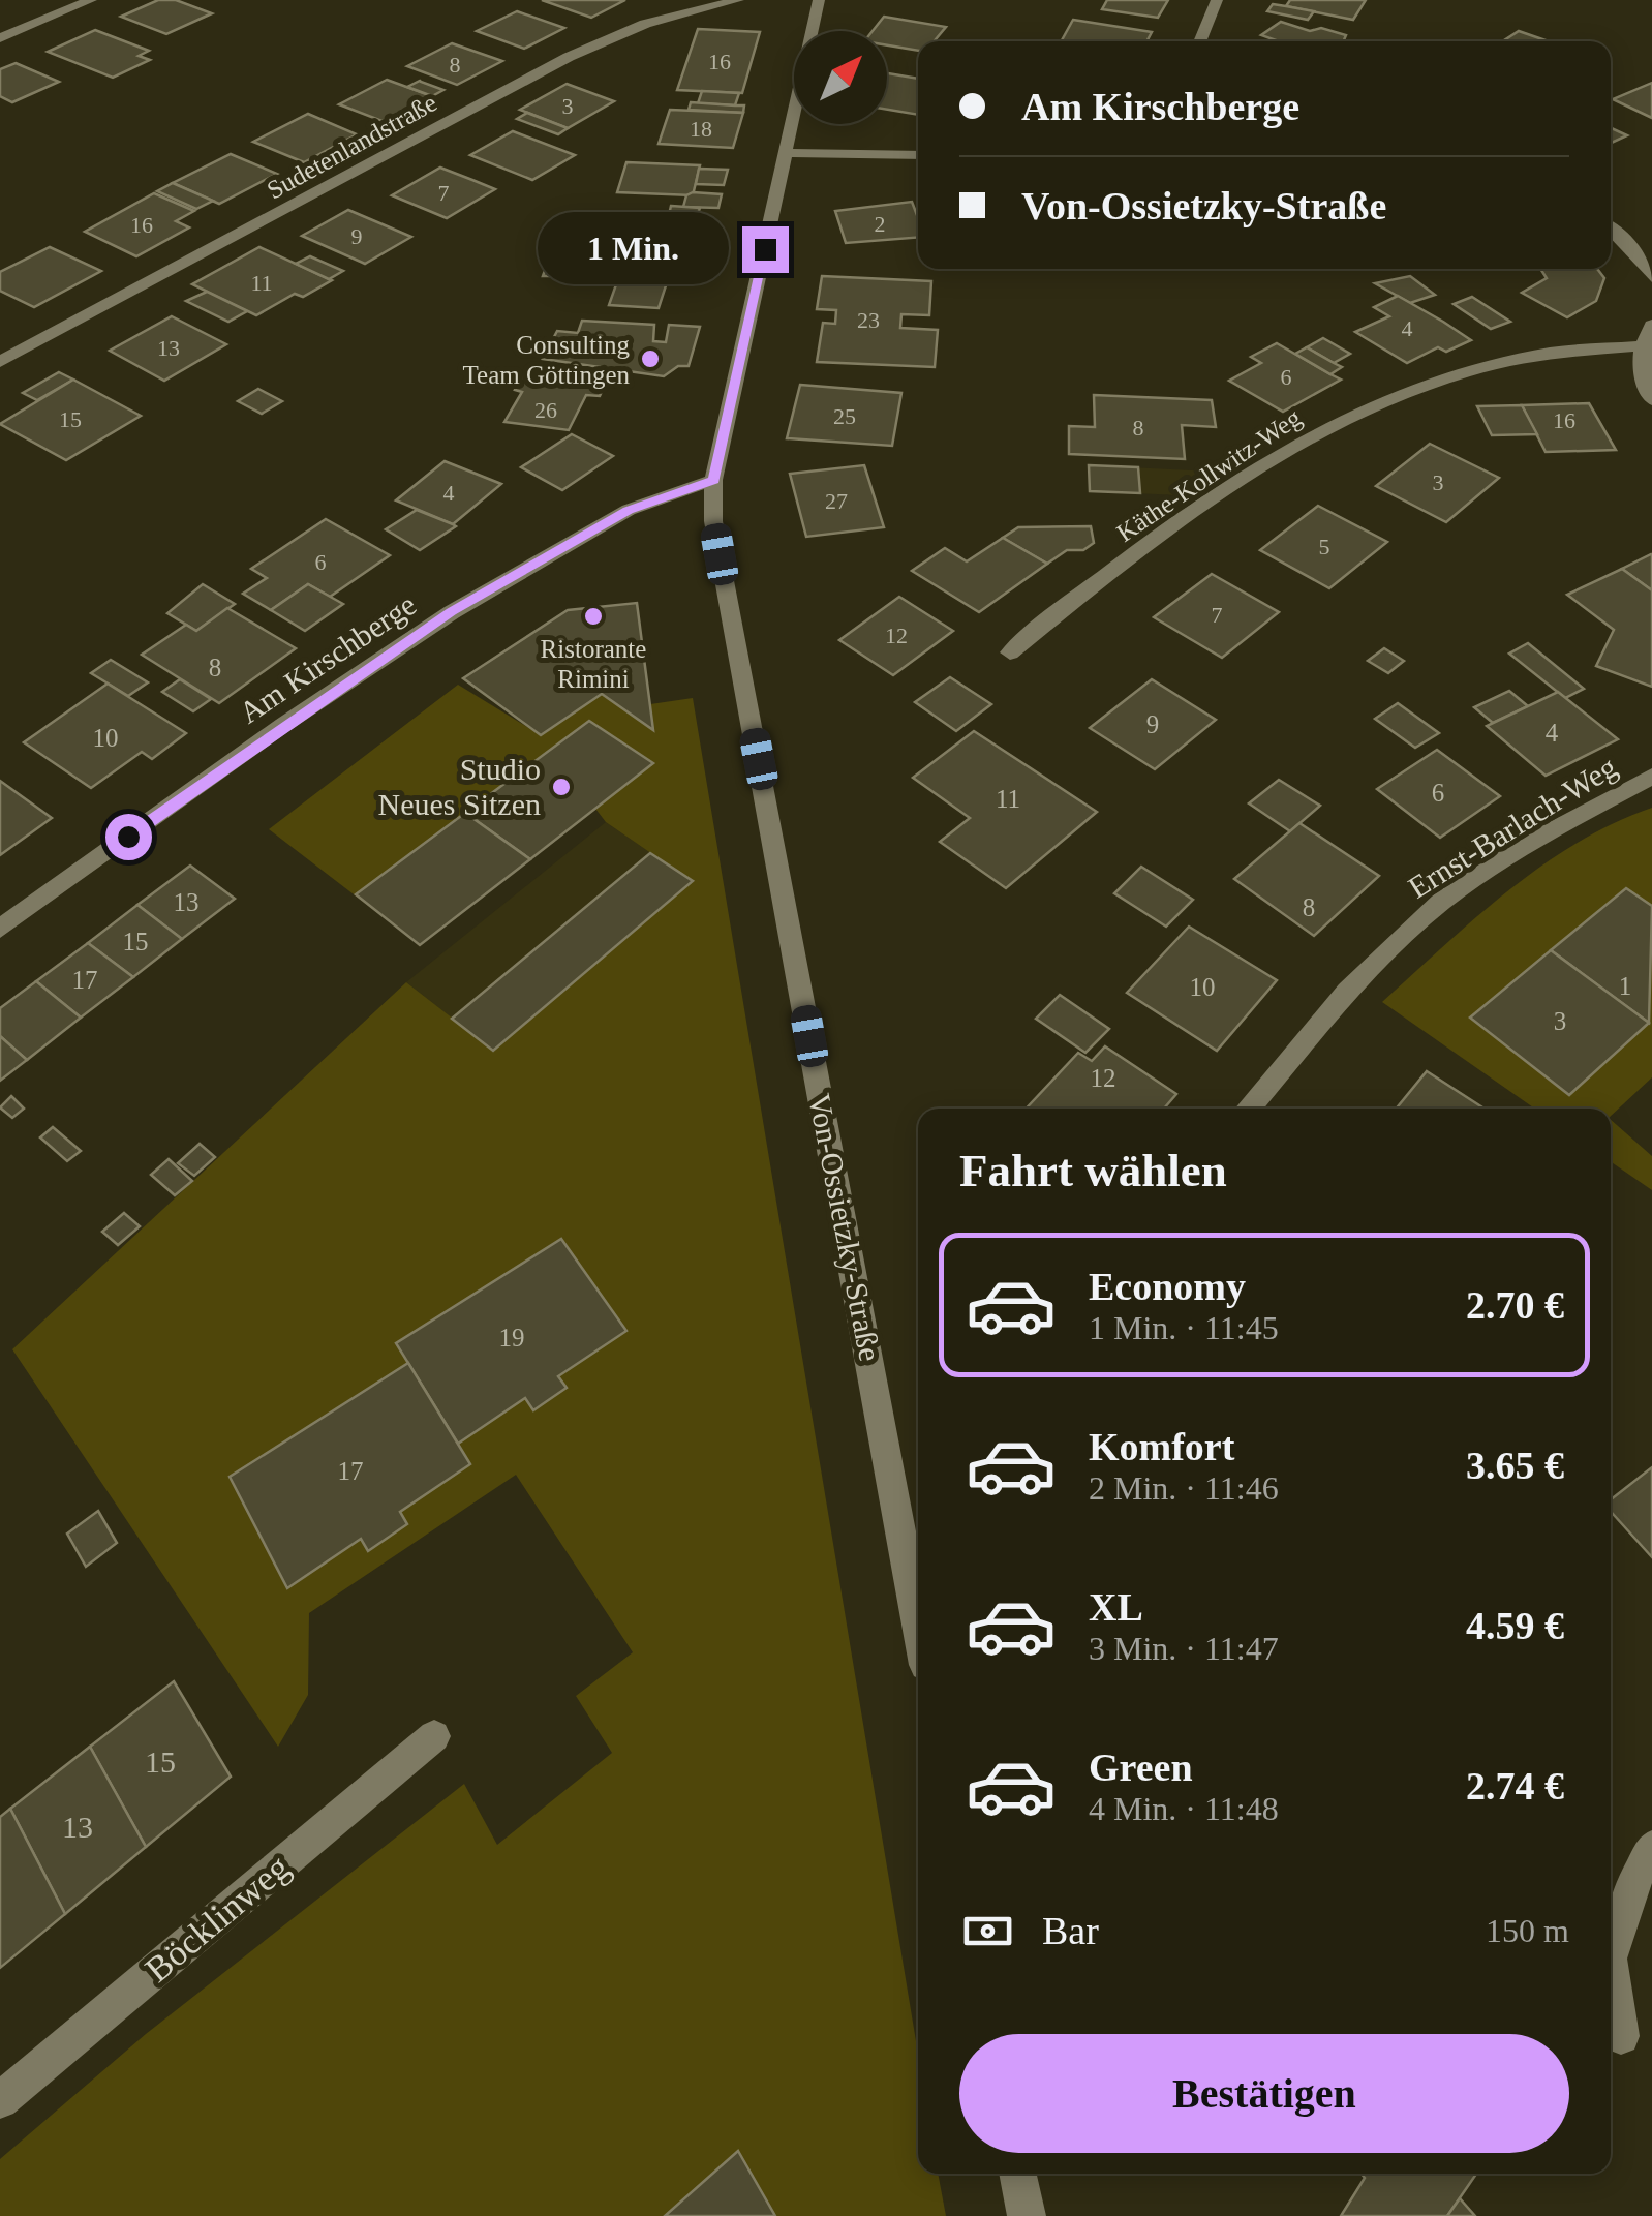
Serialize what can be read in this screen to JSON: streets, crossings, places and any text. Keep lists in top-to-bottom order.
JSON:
{
  "streets": {
    "street": [
      "Sudetenlandstraße",
      "Käthe-Kollwitz-Weg",
      "Am Kirschberge",
      "Ernst-Barlach-Weg",
      "Von-Ossietzky-Straße",
      "Böcklinweg"
    ]
  },
  "crossings": [
    ["Am Kirschberge", "Von-Ossietzky-Straße"]
  ],
  "places": ["Consulting Team Göttingen", "Ristorante Rimini", "Studio Neues Sitzen"],
  "house_numbers": [
    "16",
    "8",
    "3",
    "18",
    "7",
    "2",
    "16",
    "9",
    "11",
    "23",
    "4",
    "13",
    "6",
    "26",
    "25",
    "15",
    "16",
    "8",
    "3",
    "4",
    "27",
    "5",
    "6",
    "7",
    "12",
    "8",
    "9",
    "4",
    "10",
    "6",
    "11",
    "13",
    "8",
    "15",
    "17",
    "1",
    "10",
    "3",
    "12",
    "19",
    "17",
    "15",
    "13"
  ],
  "north": "top right",
  "page": {
    "banner": ["Am Kirschberge", "Von-Ossietzky-Straße"],
    "bubble": "1 Min.",
    "heading": "Fahrt wählen",
    "list": [
      {
        "name": "Economy",
        "note": "1 Min. · 11:45",
        "value": "2.70 €"
      },
      {
        "name": "Komfort",
        "note": "2 Min. · 11:46",
        "value": "3.65 €"
      },
      {
        "name": "XL",
        "note": "3 Min. · 11:47",
        "value": "4.59 €"
      },
      {
        "name": "Green",
        "note": "4 Min. · 11:48",
        "value": "2.74 €"
      }
    ],
    "pay": ["Bar", "150 m"],
    "buttons": "Bestätigen"
  }
}
